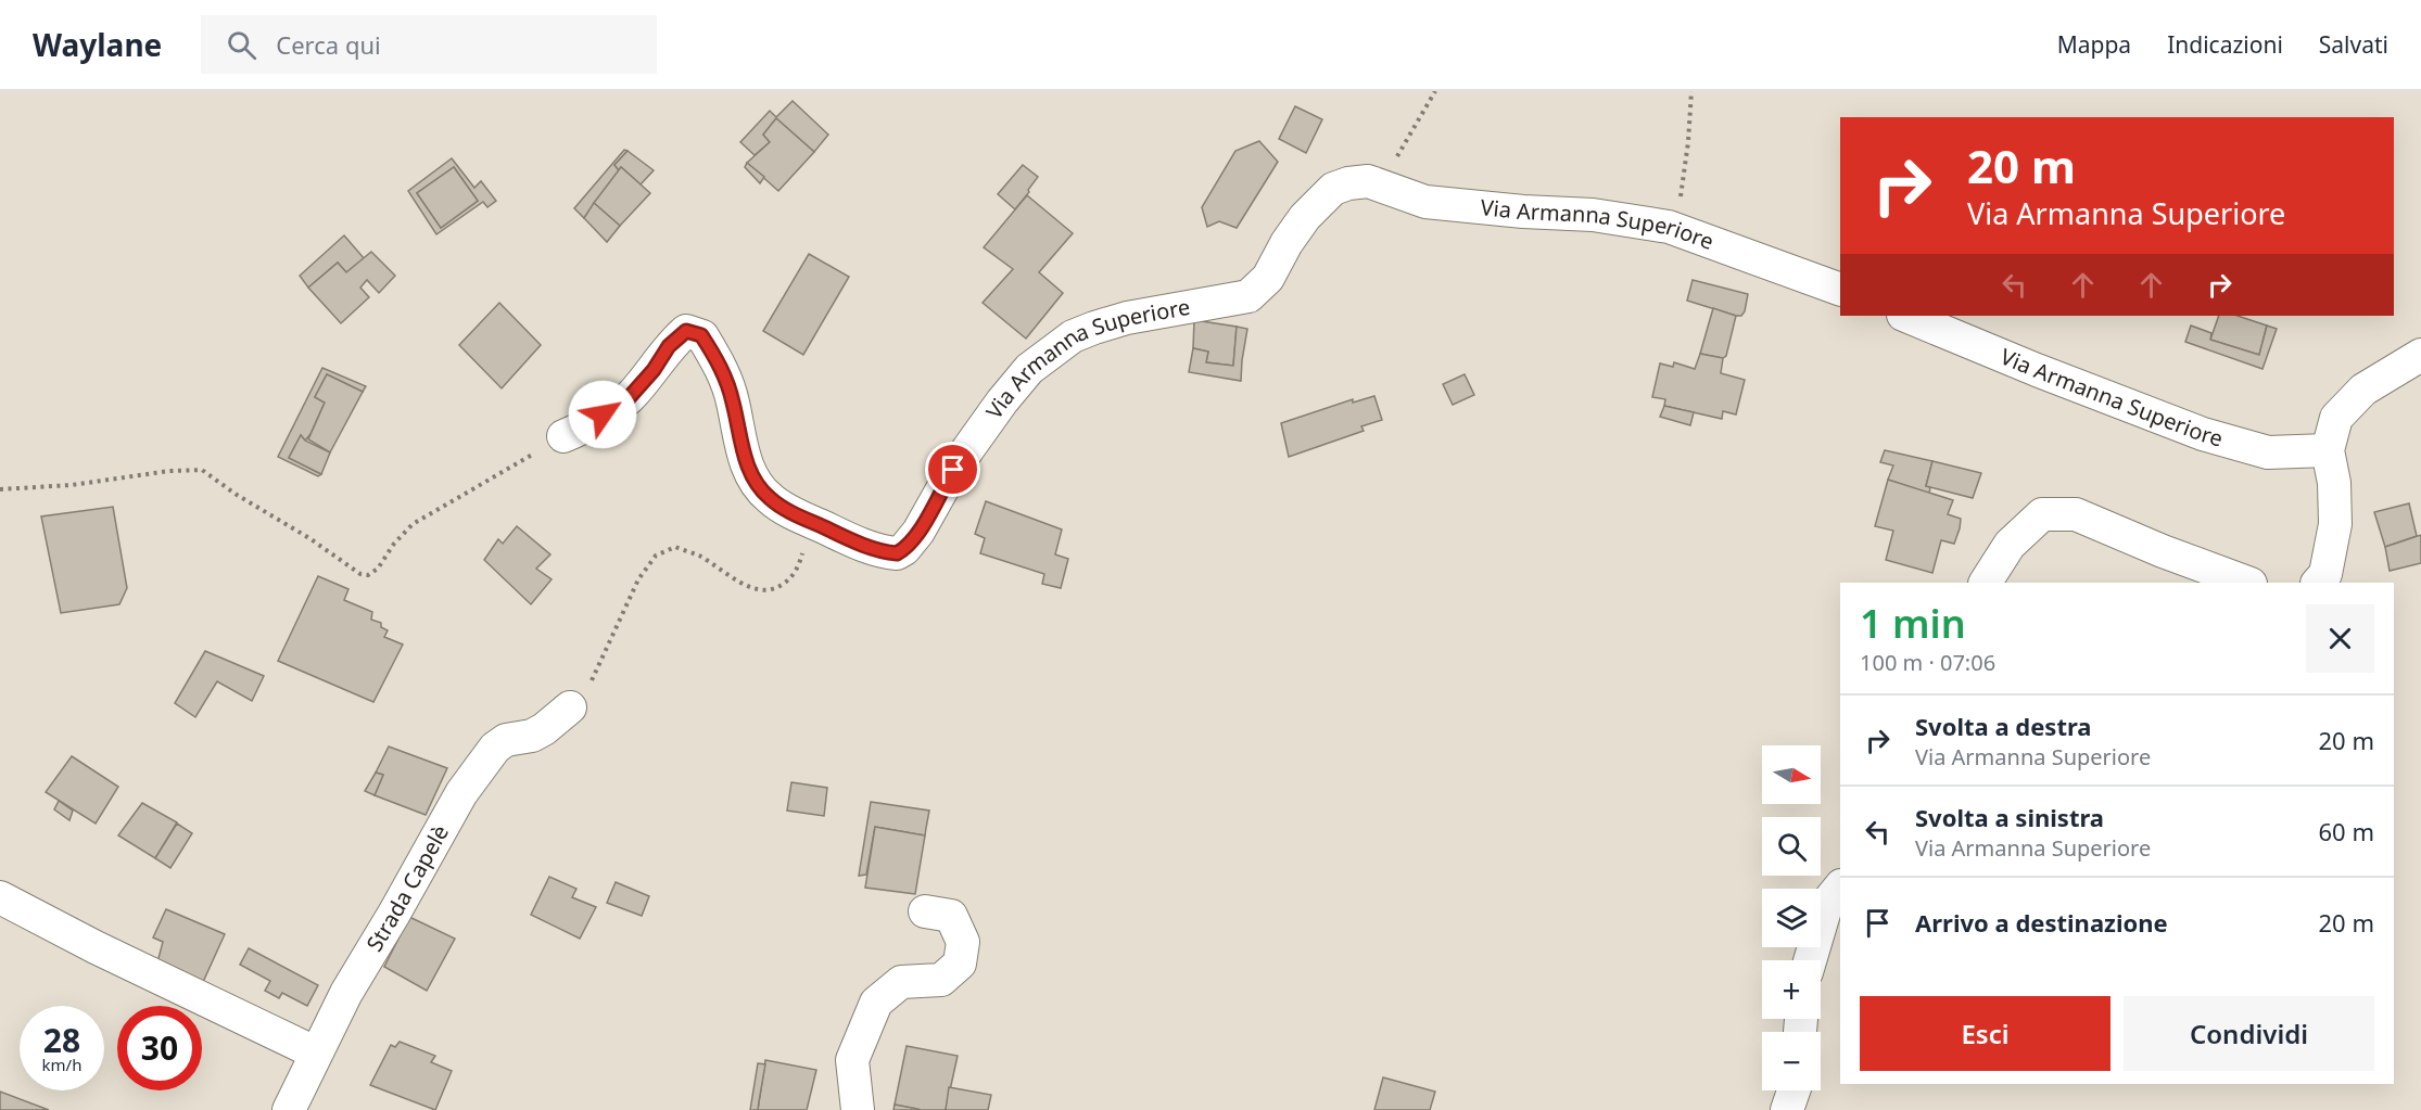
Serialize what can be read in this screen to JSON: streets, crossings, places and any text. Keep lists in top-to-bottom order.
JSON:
{
  "streets": {
    "street": ["Via Armanna Superiore", "Strada Capelè"]
  },
  "north": "right",
  "page": {
    "header": "Waylane",
    "search": "Cerca qui",
    "nav": ["Mappa", "Indicazioni", "Salvati"],
    "turn": ["20 m", "Via Armanna Superiore"],
    "heading": ["1 min", "100 m · 07:06"],
    "list": [
      {
        "name": "Svolta a destra",
        "note": "Via Armanna Superiore",
        "value": "20 m"
      },
      {
        "name": "Svolta a sinistra",
        "note": "Via Armanna Superiore",
        "value": "60 m"
      },
      {
        "name": "Arrivo a destinazione",
        "value": "20 m"
      }
    ],
    "map_buttons": ["+", "−"],
    "buttons": ["Esci", "Condividi"],
    "speed": "28 km/h",
    "limit": "30"
  }
}
